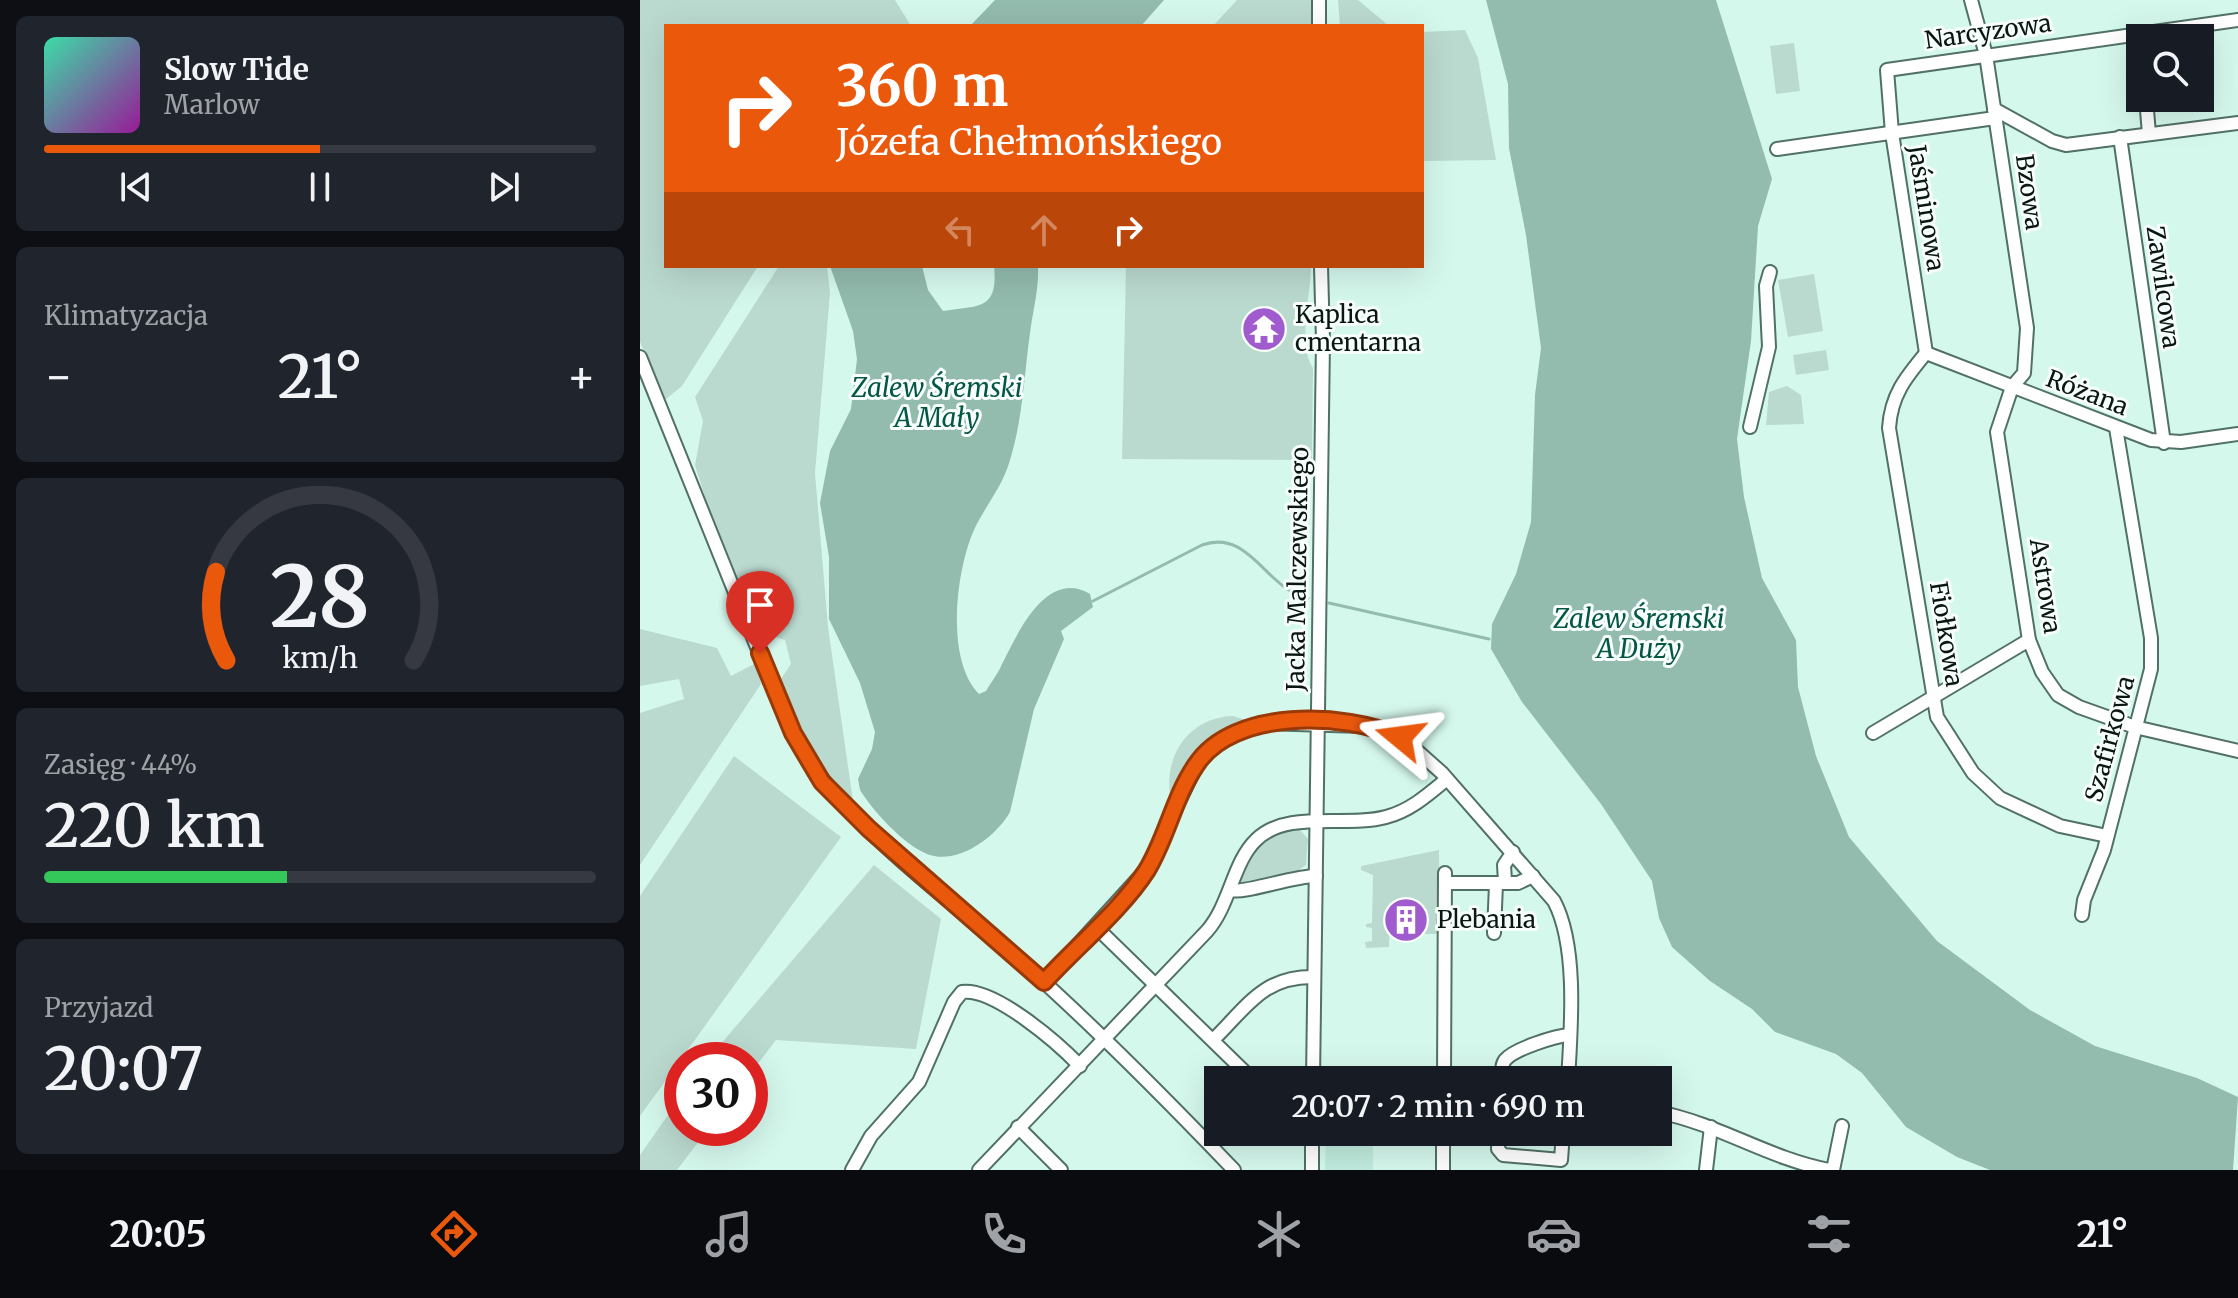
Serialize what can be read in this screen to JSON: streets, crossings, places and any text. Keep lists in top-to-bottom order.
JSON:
{
  "streets": {
    "street": [
      "Narcyzowa",
      "Bzowa",
      "Jaśminowa",
      "Zawilcowa",
      "Różana",
      "Jacka Malczewskiego",
      "Astrowa",
      "Fiołkowa",
      "Szafirkowa"
    ]
  },
  "crossings": [
    ["Narcyzowa", "Bzowa"],
    ["Narcyzowa", "Jaśminowa"],
    ["Bzowa", "Różana"],
    ["Bzowa", "Astrowa"],
    ["Jaśminowa", "Różana"],
    ["Jaśminowa", "Fiołkowa"],
    ["Zawilcowa", "Różana"],
    ["Różana", "Astrowa"],
    ["Różana", "Fiołkowa"],
    ["Różana", "Szafirkowa"],
    ["Astrowa", "Szafirkowa"],
    ["Fiołkowa", "Szafirkowa"]
  ],
  "water": ["Zalew Śremski A Mały", "Zalew Śremski A Duży"],
  "places": {
    "temple": ["Kaplica cmentarna"],
    "building": ["Plebania"]
  },
  "page": {
    "turn": ["360 m", "Józefa Chełmońskiego"],
    "song": ["Slow Tide", "Marlow"],
    "tile": [
      "Klimatyzacja",
      ["Zasięg · 44%", "220 km"],
      ["Przyjazd", "20:07"]
    ],
    "heat": ["−", "21°", "+"],
    "limit": "30",
    "trip": "20:07 · 2 min · 690 m",
    "tabs": ["20:05", "21°"],
    "gauge": ["28", "km/h"]
  }
}
